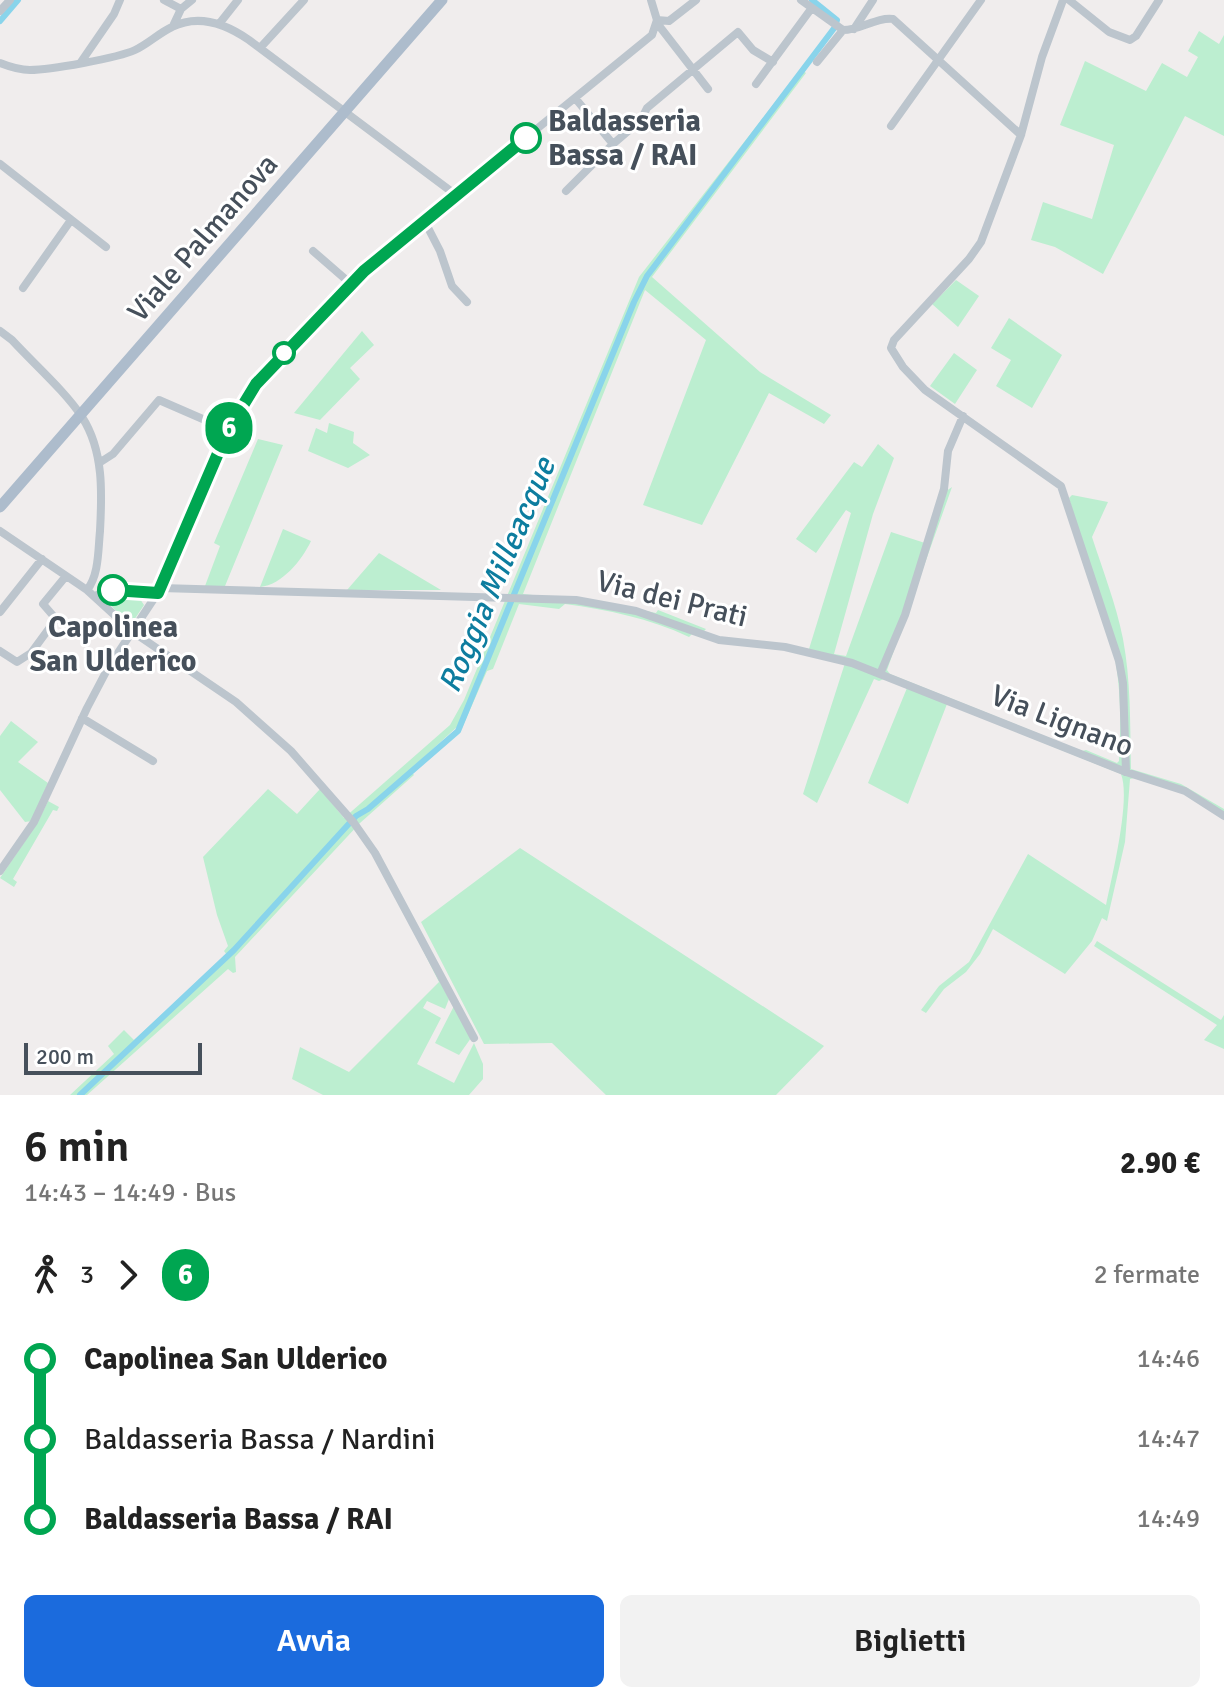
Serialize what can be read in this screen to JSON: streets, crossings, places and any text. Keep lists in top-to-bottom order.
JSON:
{
  "streets": {
    "main road": ["Viale Palmanova"],
    "street": ["Via dei Prati", "Via Lignano"]
  },
  "crossings": [
    ["Via dei Prati", "Via Lignano"]
  ],
  "water": ["Roggia Milleacque"],
  "places": ["Baldasseria Bassa / RAI", "Capolinea San Ulderico"],
  "lines": ["bus line 6"],
  "scale_bar": "200 m",
  "page": {
    "on_map": "6",
    "scale": "200 m",
    "heading": ["6 min", "14:43 – 14:49 · Bus", "2.90 €"],
    "legs": ["3", "6", "2 fermate"],
    "list": [
      {
        "name": "Capolinea San Ulderico",
        "value": "14:46"
      },
      {
        "name": "Baldasseria Bassa / Nardini",
        "value": "14:47"
      },
      {
        "name": "Baldasseria Bassa / RAI",
        "value": "14:49"
      }
    ],
    "buttons": ["Avvia", "Biglietti"]
  }
}
